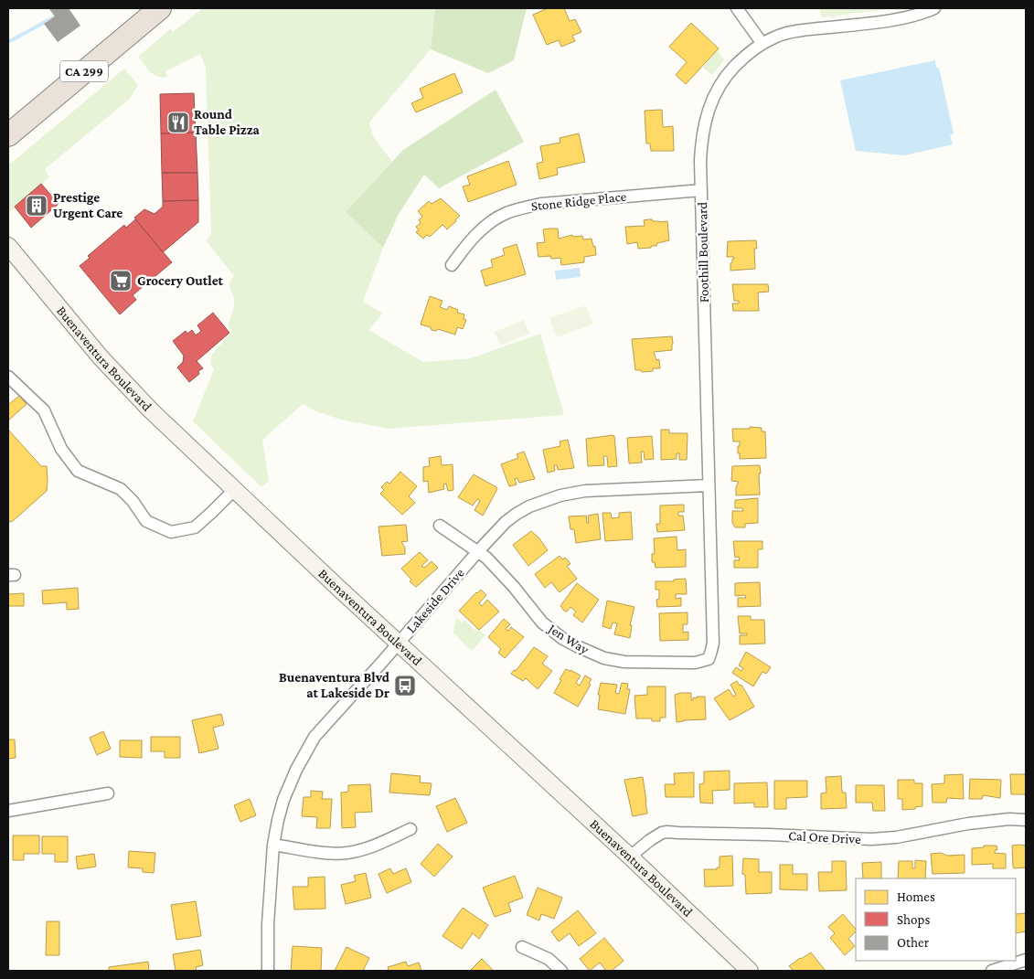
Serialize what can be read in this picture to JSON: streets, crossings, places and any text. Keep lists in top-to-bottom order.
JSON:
{
  "streets": {
    "highway": ["CA 299"],
    "main road": ["Buenaventura Boulevard"],
    "street": [
      "Stone Ridge Place",
      "Foothill Boulevard",
      "Lakeside Drive",
      "Jen Way",
      "Cal Ore Drive"
    ]
  },
  "crossings": [
    ["Stone Ridge Place", "Foothill Boulevard"],
    ["Foothill Boulevard", "Lakeside Drive"],
    ["Foothill Boulevard", "Jen Way"],
    ["Buenaventura Boulevard", "Lakeside Drive"],
    ["Buenaventura Boulevard", "Cal Ore Drive"],
    ["Lakeside Drive", "Jen Way"]
  ],
  "places": {
    "restaurant": ["Round Table Pizza"],
    "building": ["Prestige Urgent Care"],
    "supermarket": ["Grocery Outlet"],
    "bus stop": ["Buenaventura Blvd at Lakeside Dr"]
  },
  "legend": ["Homes", "Shops", "Other"]
}
